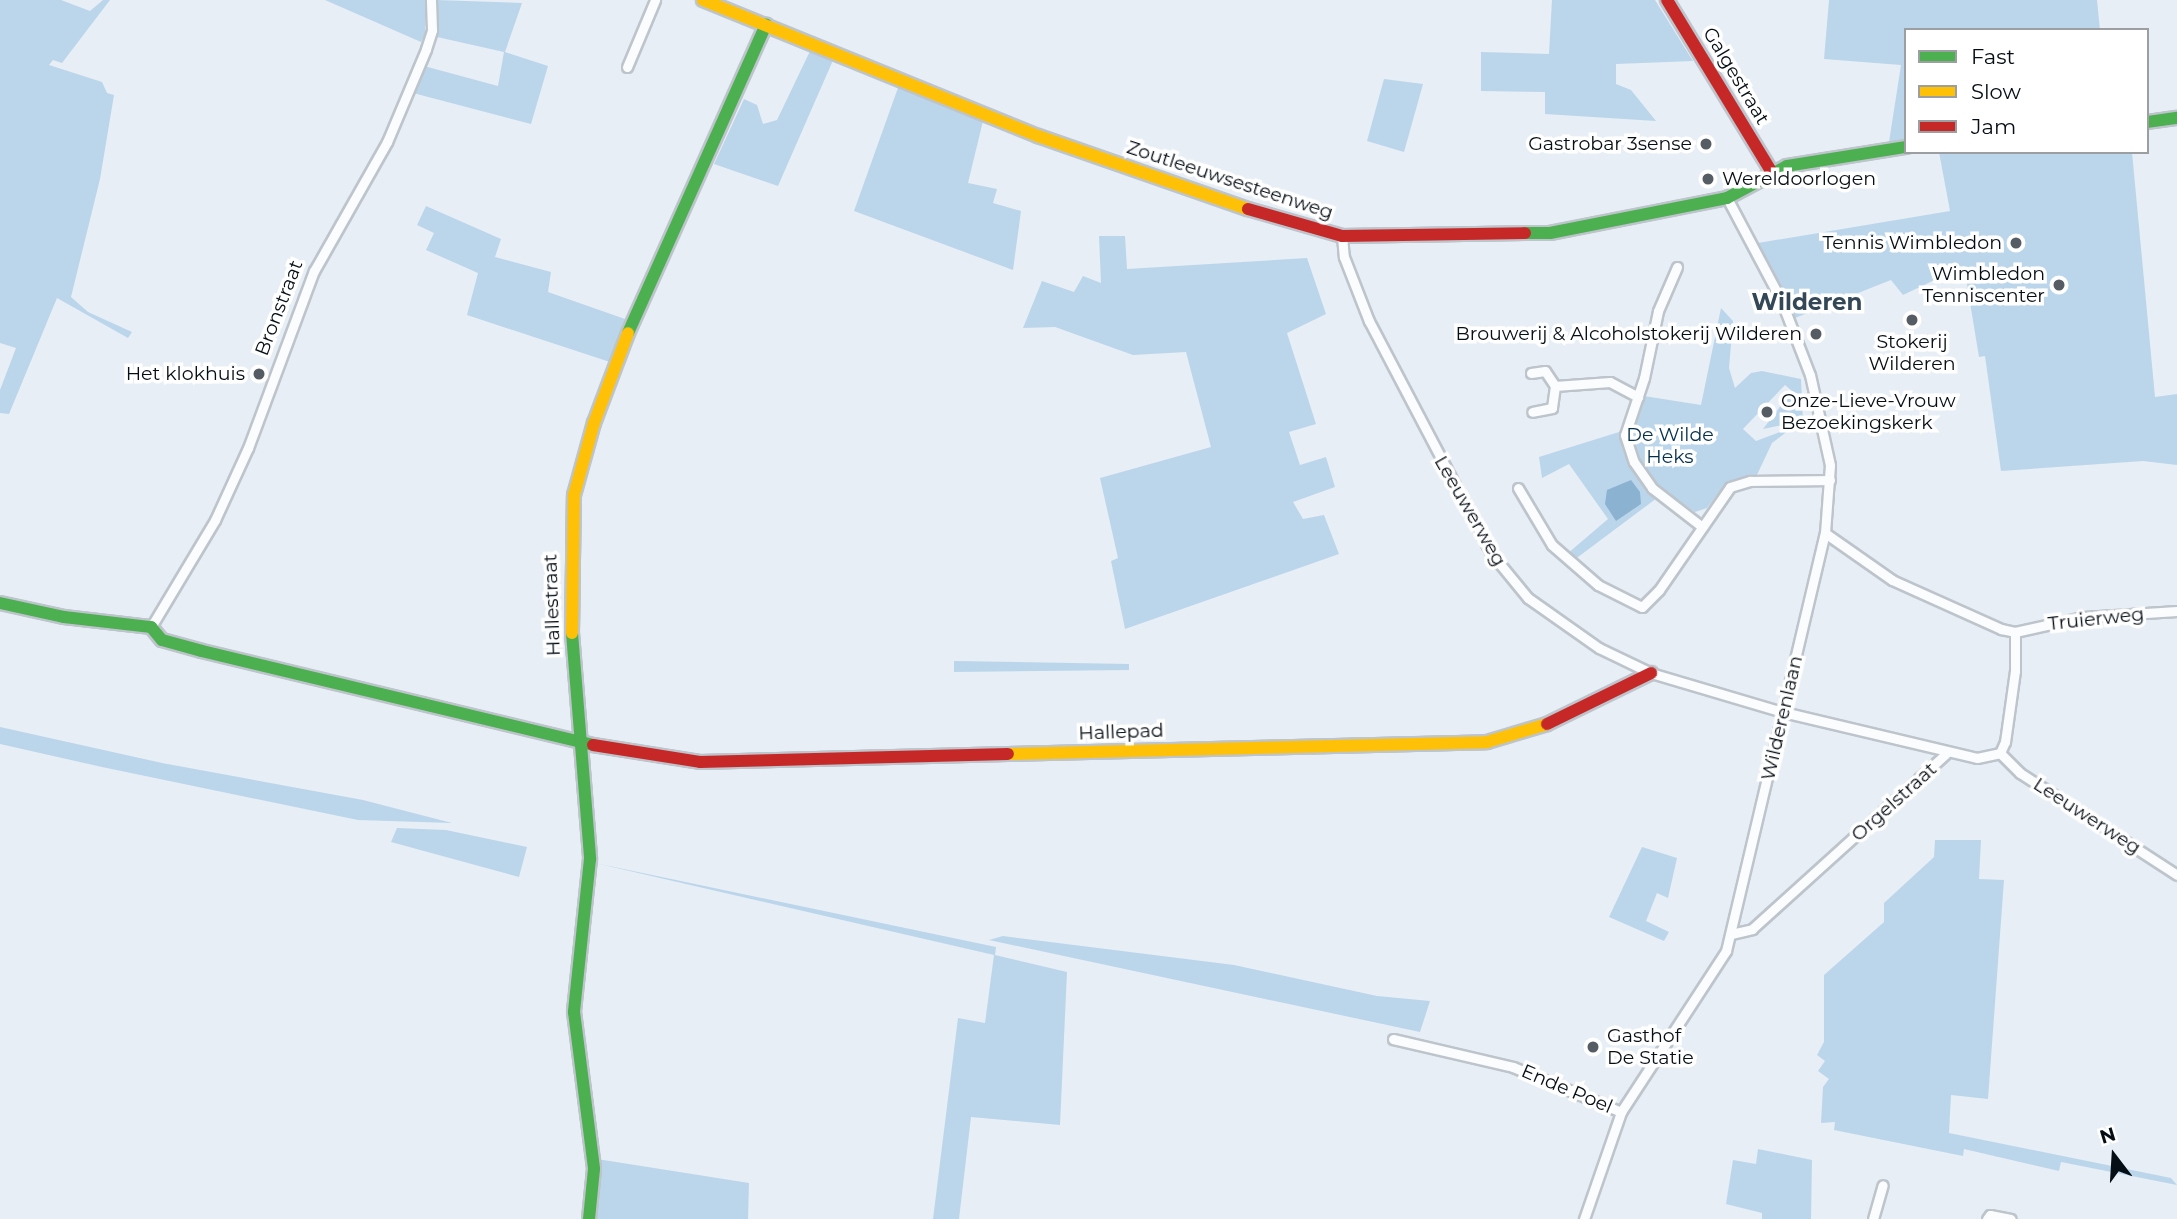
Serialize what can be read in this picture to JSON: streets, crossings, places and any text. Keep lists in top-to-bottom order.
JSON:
{
  "streets": {
    "street": [
      "Galgestraat",
      "Zoutleeuwsesteenweg",
      "Bronstraat",
      "Leeuwerweg",
      "Hallestraat",
      "Truierweg",
      "Wilderenlaan",
      "Hallepad",
      "Orgelstraat",
      "Ende Poel"
    ]
  },
  "crossings": [
    ["Galgestraat", "Zoutleeuwsesteenweg"],
    ["Zoutleeuwsesteenweg", "Leeuwerweg"],
    ["Zoutleeuwsesteenweg", "Hallestraat"],
    ["Zoutleeuwsesteenweg", "Wilderenlaan"],
    ["Leeuwerweg", "Wilderenlaan"],
    ["Leeuwerweg", "Hallepad"],
    ["Leeuwerweg", "Orgelstraat"],
    ["Hallestraat", "Hallepad"],
    ["Wilderenlaan", "Orgelstraat"],
    ["Wilderenlaan", "Ende Poel"]
  ],
  "districts": ["Wilderen"],
  "parks": ["De Wilde Heks"],
  "places": [
    "Gastrobar 3sense",
    "Wereldoorlogen",
    "Tennis Wimbledon",
    "Wimbledon Tenniscenter",
    "Stokerij Wilderen",
    "Brouwerij & Alcoholstokerij Wilderen",
    "Het klokhuis",
    "Onze-Lieve-Vrouw Bezoekingskerk",
    "Gasthof De Statie"
  ],
  "legend": ["Fast", "Slow", "Jam"],
  "north": "top"
}
